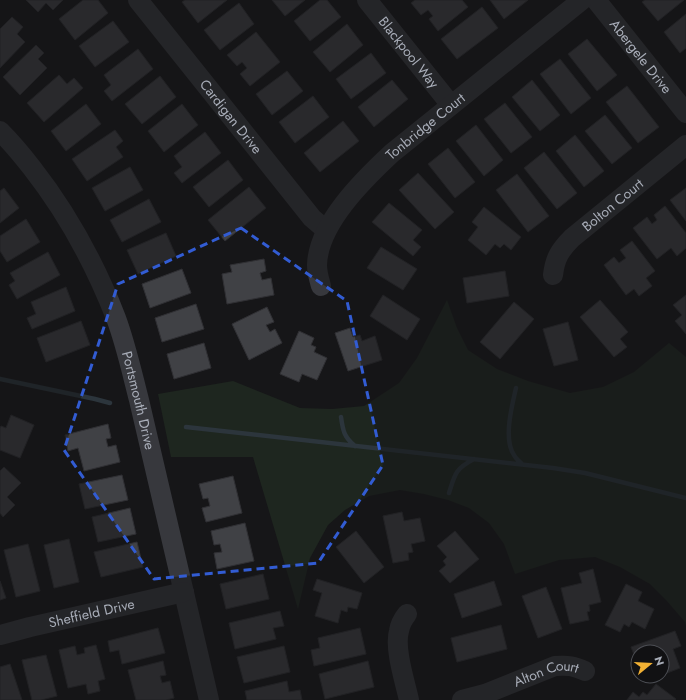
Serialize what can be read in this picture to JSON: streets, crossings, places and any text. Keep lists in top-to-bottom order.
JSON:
{
  "streets": {
    "street": [
      "Blackpool Way",
      "Abergele Drive",
      "Cardigan Drive",
      "Tonbridge Court",
      "Bolton Court",
      "Portsmouth Drive",
      "Sheffield Drive",
      "Alton Court"
    ]
  },
  "crossings": [
    ["Blackpool Way", "Tonbridge Court"],
    ["Cardigan Drive", "Tonbridge Court"],
    ["Portsmouth Drive", "Sheffield Drive"]
  ],
  "north": "right"
}
